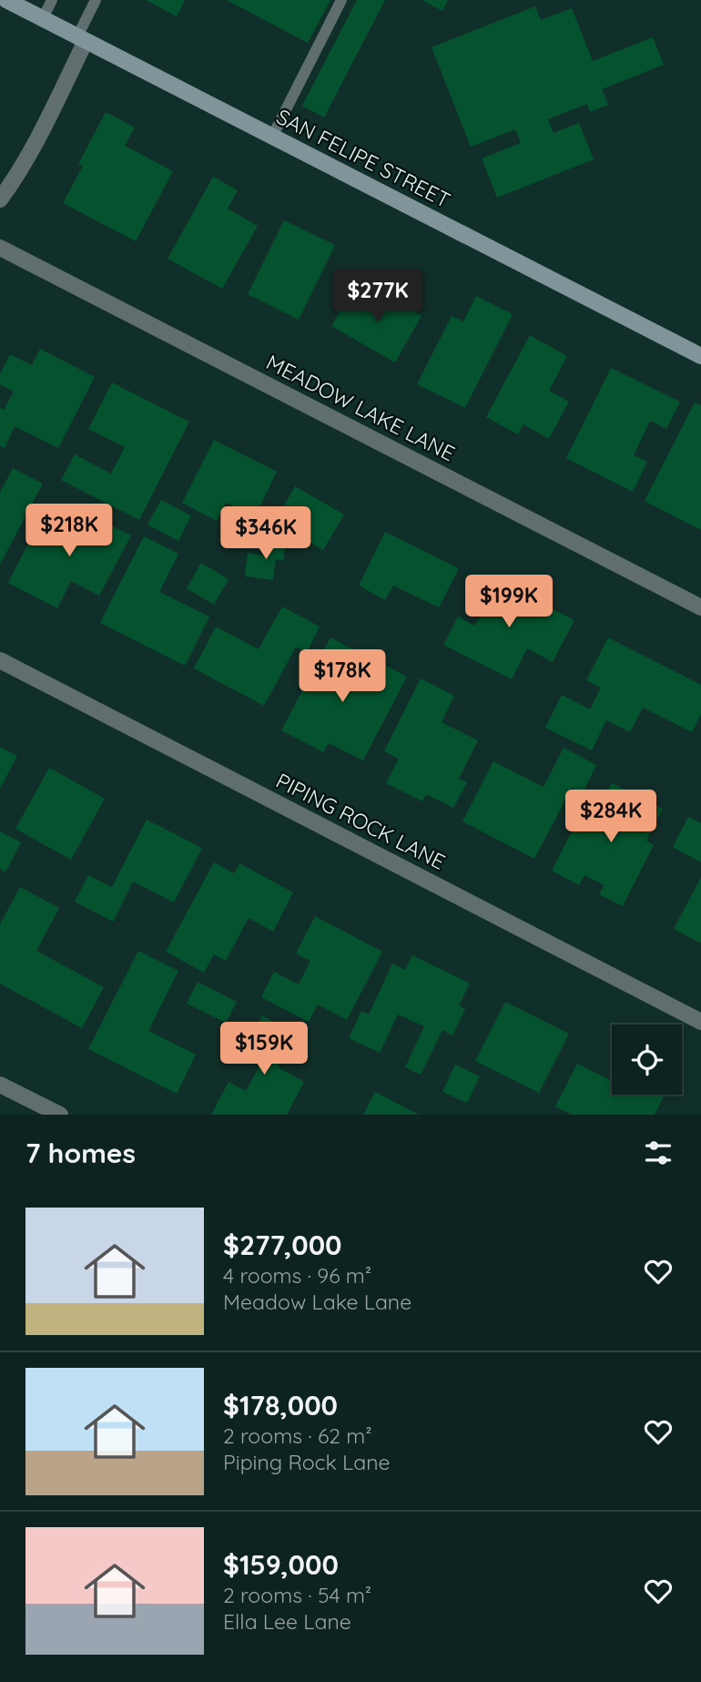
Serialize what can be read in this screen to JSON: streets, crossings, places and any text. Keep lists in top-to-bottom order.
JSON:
{
  "streets": {
    "main road": ["SAN FELIPE STREET"],
    "street": ["MEADOW LAKE LANE", "PIPING ROCK LANE"]
  },
  "page": {
    "price": [
      "$277K",
      "$218K",
      "$346K",
      "$199K",
      "$178K",
      "$284K",
      "$159K"
    ],
    "heading": "7 homes",
    "list": [
      {
        "name": "$277,000",
        "note": "4 rooms · 96 m² · Meadow Lake Lane"
      },
      {
        "name": "$178,000",
        "note": "2 rooms · 62 m² · Piping Rock Lane"
      },
      {
        "name": "$159,000",
        "note": "2 rooms · 54 m² · Ella Lee Lane"
      }
    ]
  }
}
